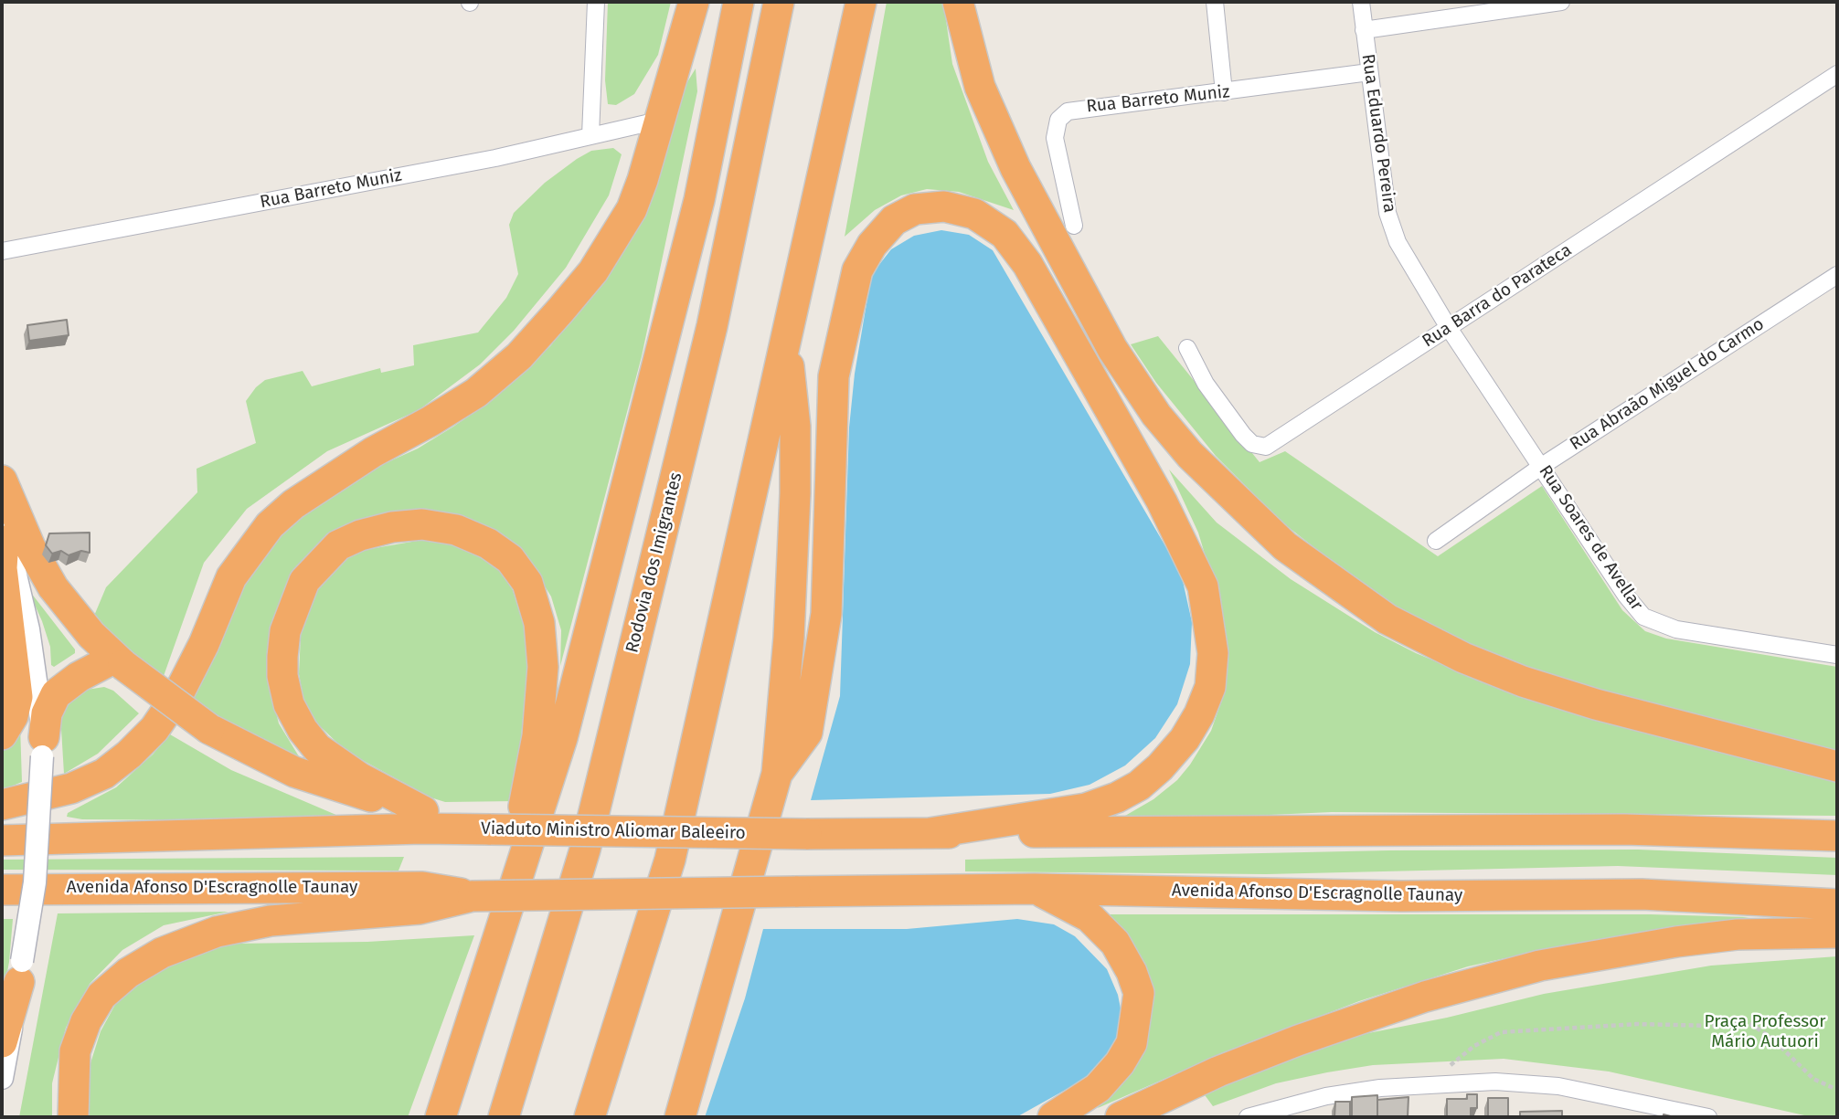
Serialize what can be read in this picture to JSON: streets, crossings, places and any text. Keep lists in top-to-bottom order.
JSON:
{
  "streets": {
    "highway": ["Rodovia dos Imigrantes", "Viaduto Ministro Aliomar Baleeiro", "Avenida Afonso D'Escragnolle Taunay"],
    "street": [
      "Rua Barreto Muniz",
      "Rua Eduardo Pereira",
      "Rua Barra do Parateca",
      "Rua Abraão Miguel do Carmo",
      "Rua Soares de Avellar"
    ]
  },
  "crossings": [
    ["Rua Barreto Muniz", "Rua Eduardo Pereira"],
    ["Rua Eduardo Pereira", "Rua Barra do Parateca"],
    ["Rua Eduardo Pereira", "Rua Soares de Avellar"],
    ["Rua Barra do Parateca", "Rua Soares de Avellar"],
    ["Rua Abraão Miguel do Carmo", "Rua Soares de Avellar"]
  ],
  "parks": ["Praça Professor Mário Autuori"]
}
